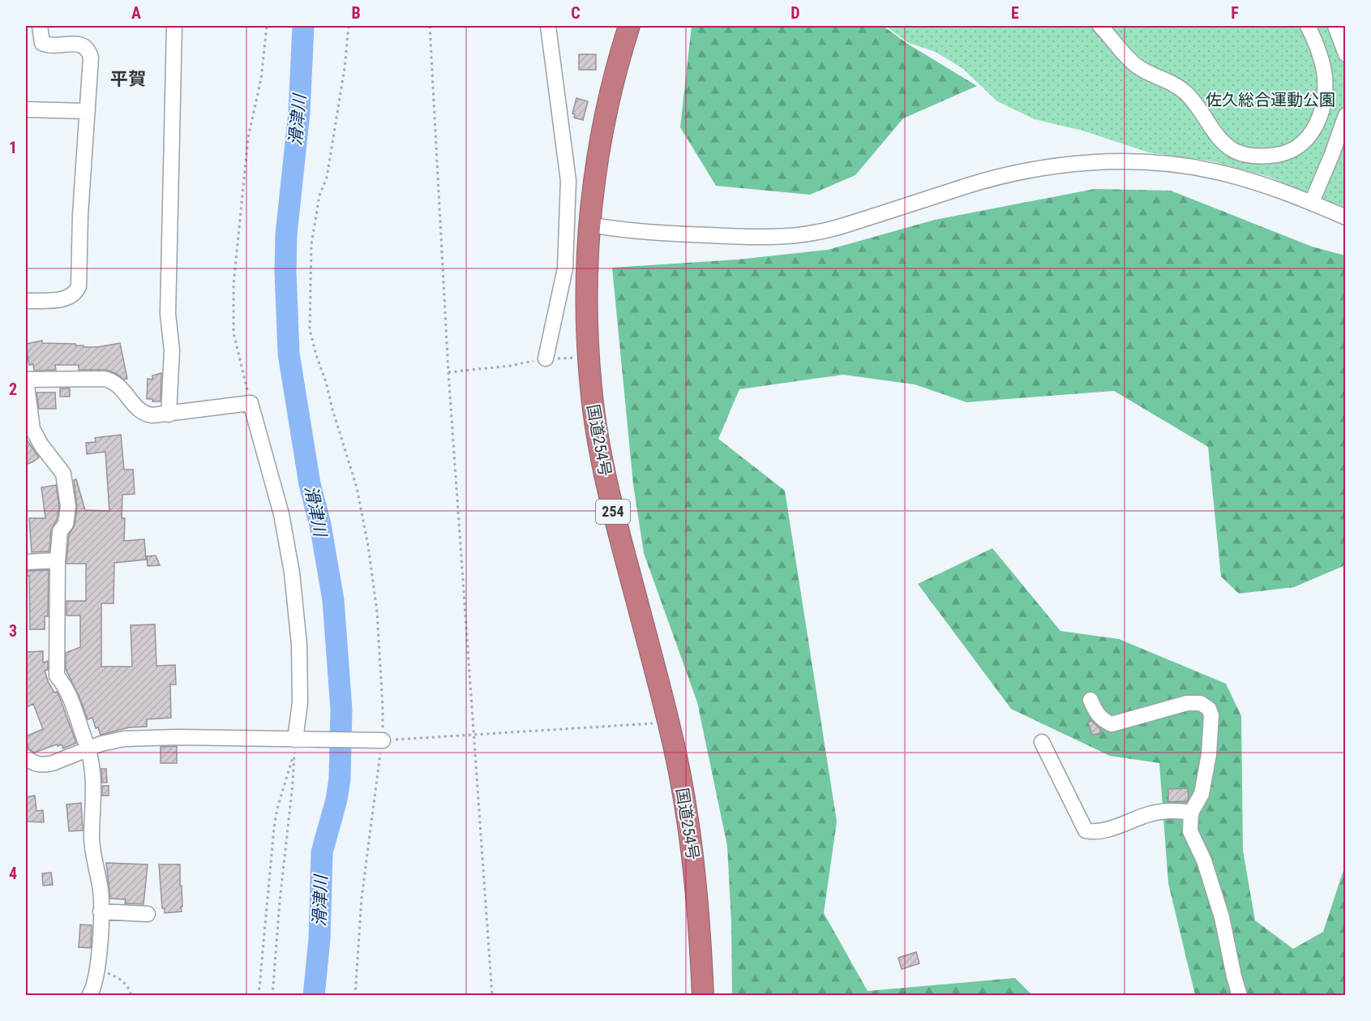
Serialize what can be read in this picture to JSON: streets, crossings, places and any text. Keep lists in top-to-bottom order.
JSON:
{
  "streets": {
    "highway": ["国道254号", "254"]
  },
  "districts": ["平賀"],
  "water": ["滑津川"],
  "parks": ["佐久総合運動公園"],
  "grid": {
    "columns": [
      "A",
      "B",
      "C",
      "D",
      "E",
      "F"
    ],
    "rows": [
      "1",
      "2",
      "3",
      "4"
    ]
  }
}
